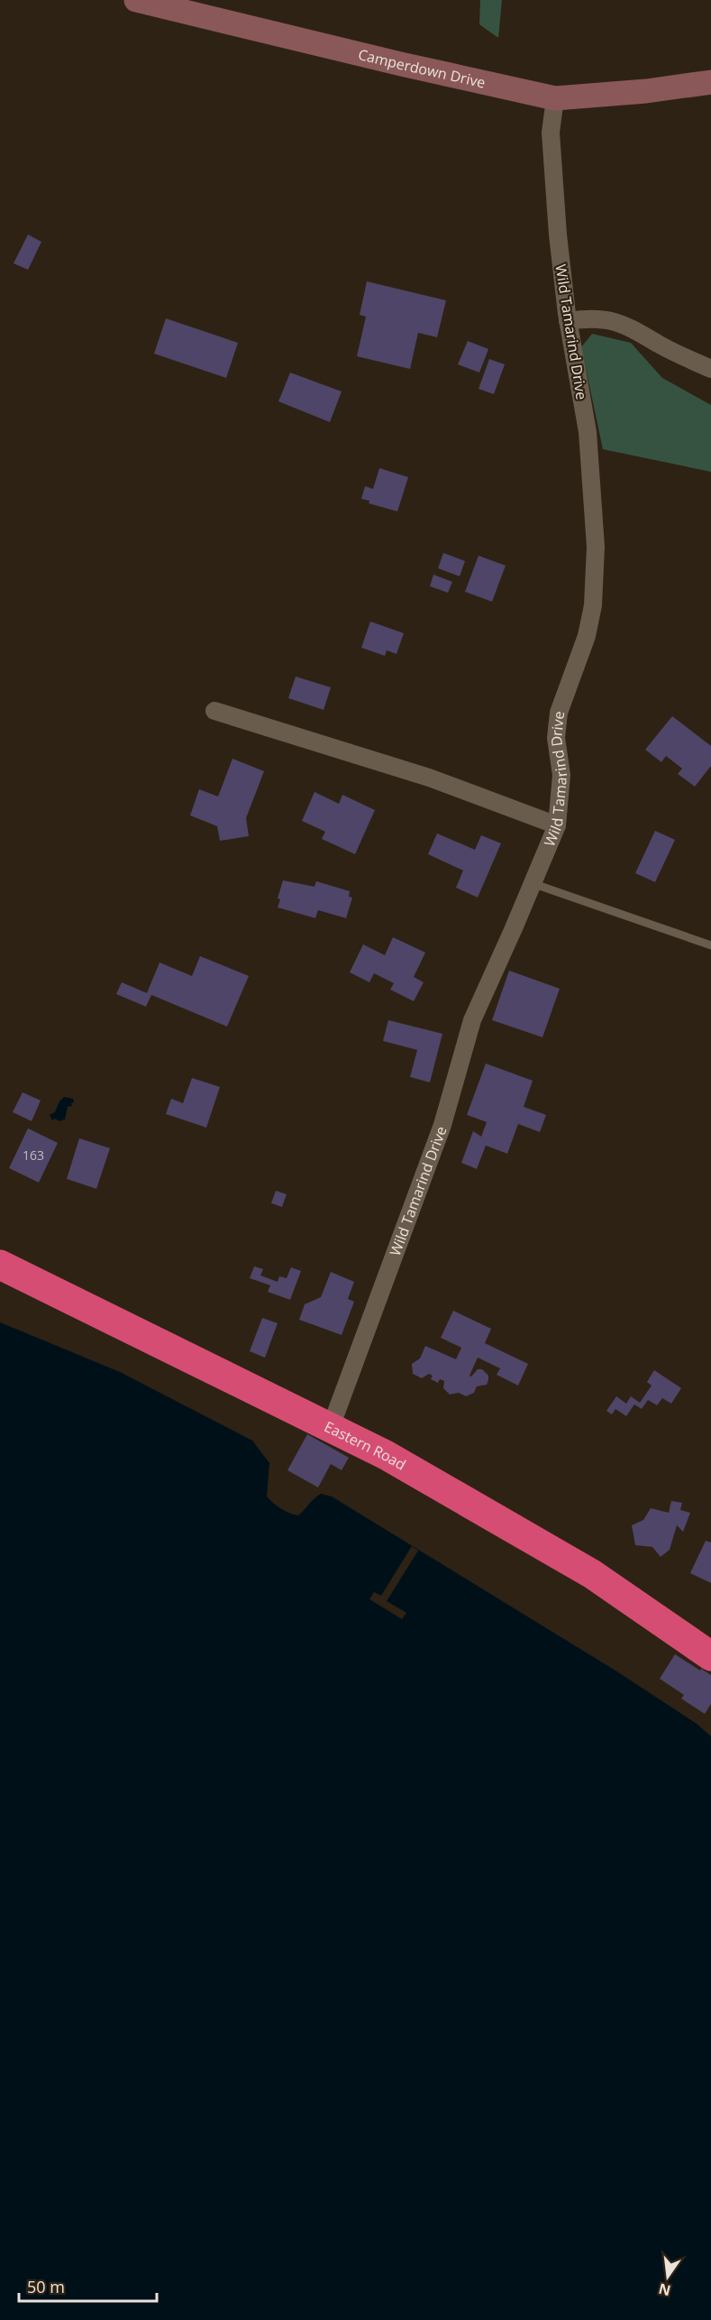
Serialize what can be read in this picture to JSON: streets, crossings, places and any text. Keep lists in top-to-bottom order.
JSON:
{
  "streets": {
    "highway": ["Eastern Road"],
    "street": ["Camperdown Drive", "Wild Tamarind Drive"]
  },
  "crossings": [
    ["Camperdown Drive", "Wild Tamarind Drive"],
    ["Wild Tamarind Drive", "Eastern Road"]
  ],
  "house_numbers": ["163"],
  "scale_bar": "50 m",
  "north": "bottom"
}
